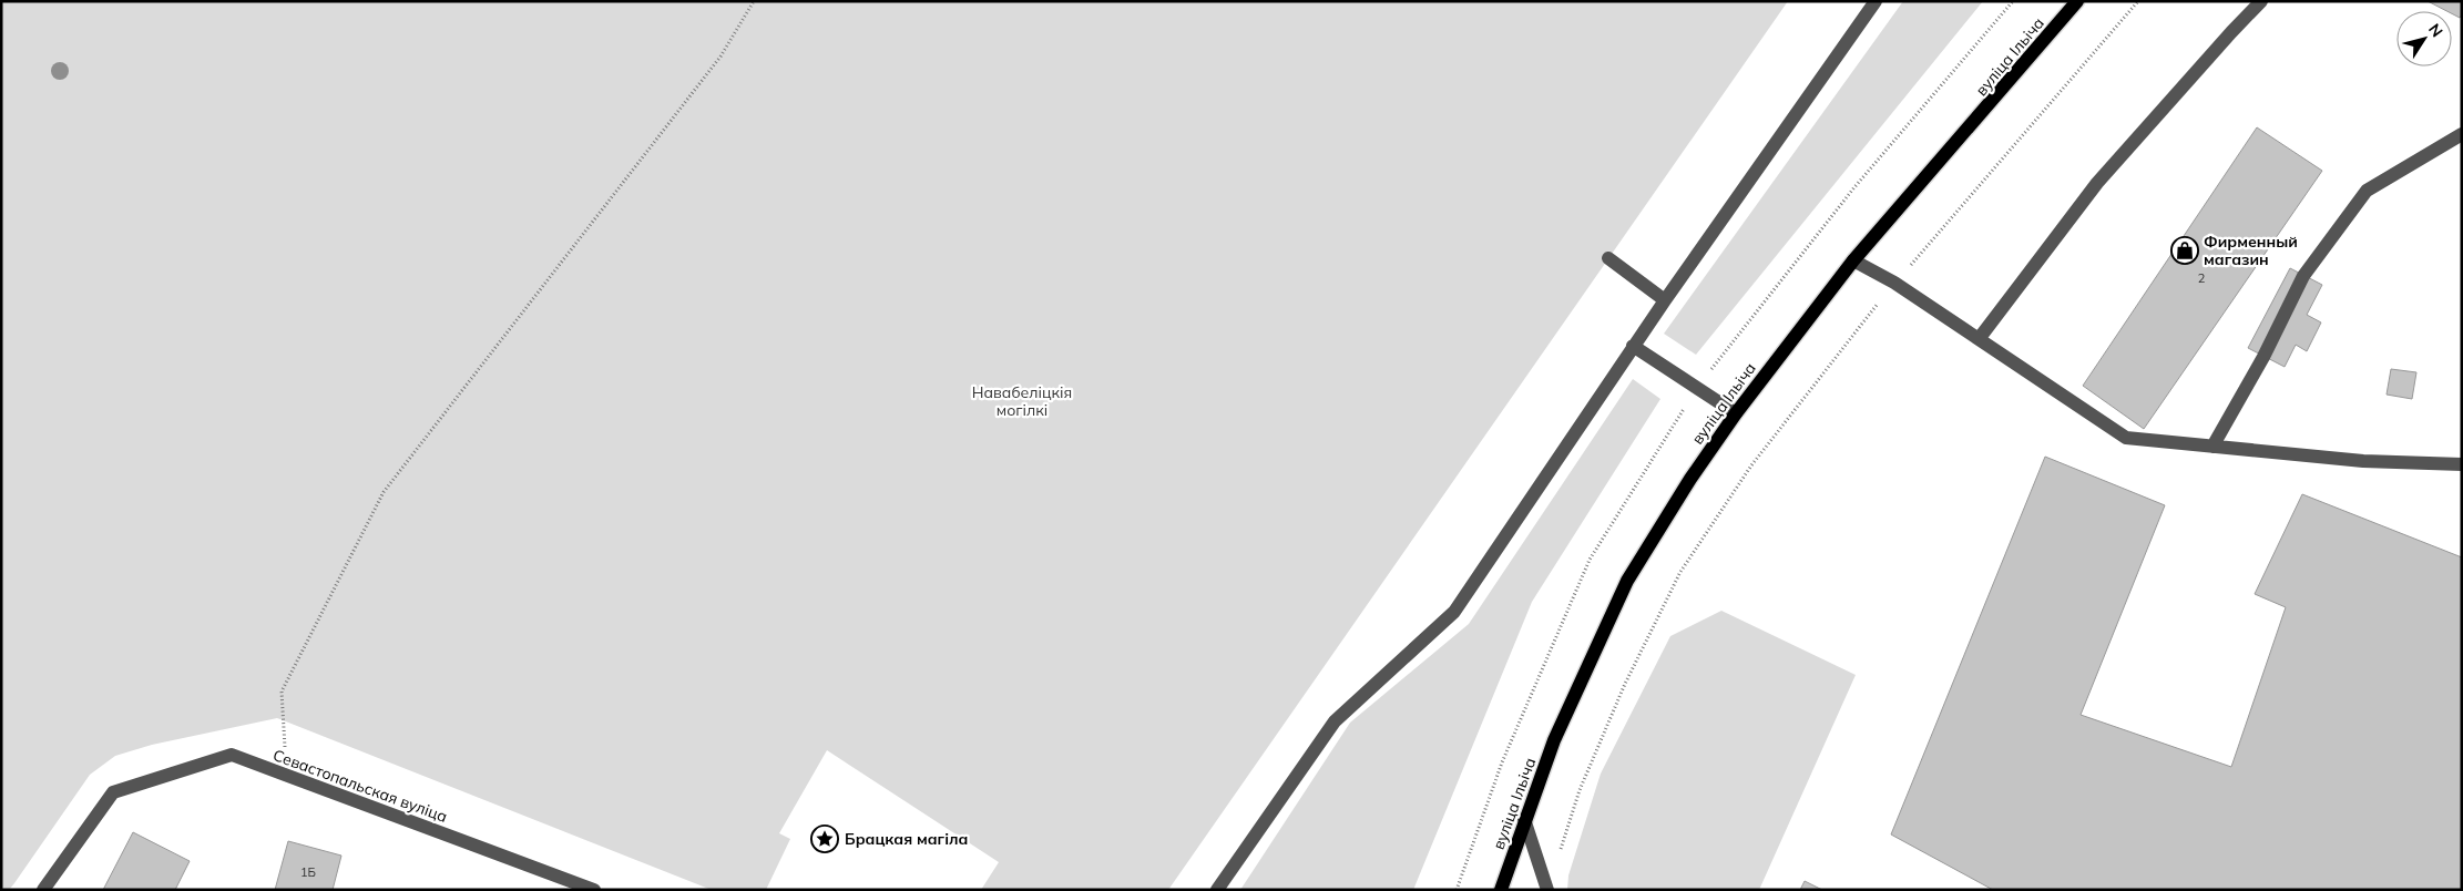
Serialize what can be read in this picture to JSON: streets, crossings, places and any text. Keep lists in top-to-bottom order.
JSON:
{
  "streets": {
    "main road": ["вуліца Ільіча"],
    "street": ["Севастопальская вуліца"]
  },
  "parks": ["Навабеліцкія могілкі"],
  "places": {
    "shop": ["Фирменный магазин"],
    "place": ["Брацкая магіла"]
  },
  "house_numbers": ["2", "1Б"],
  "north": "top right"
}
